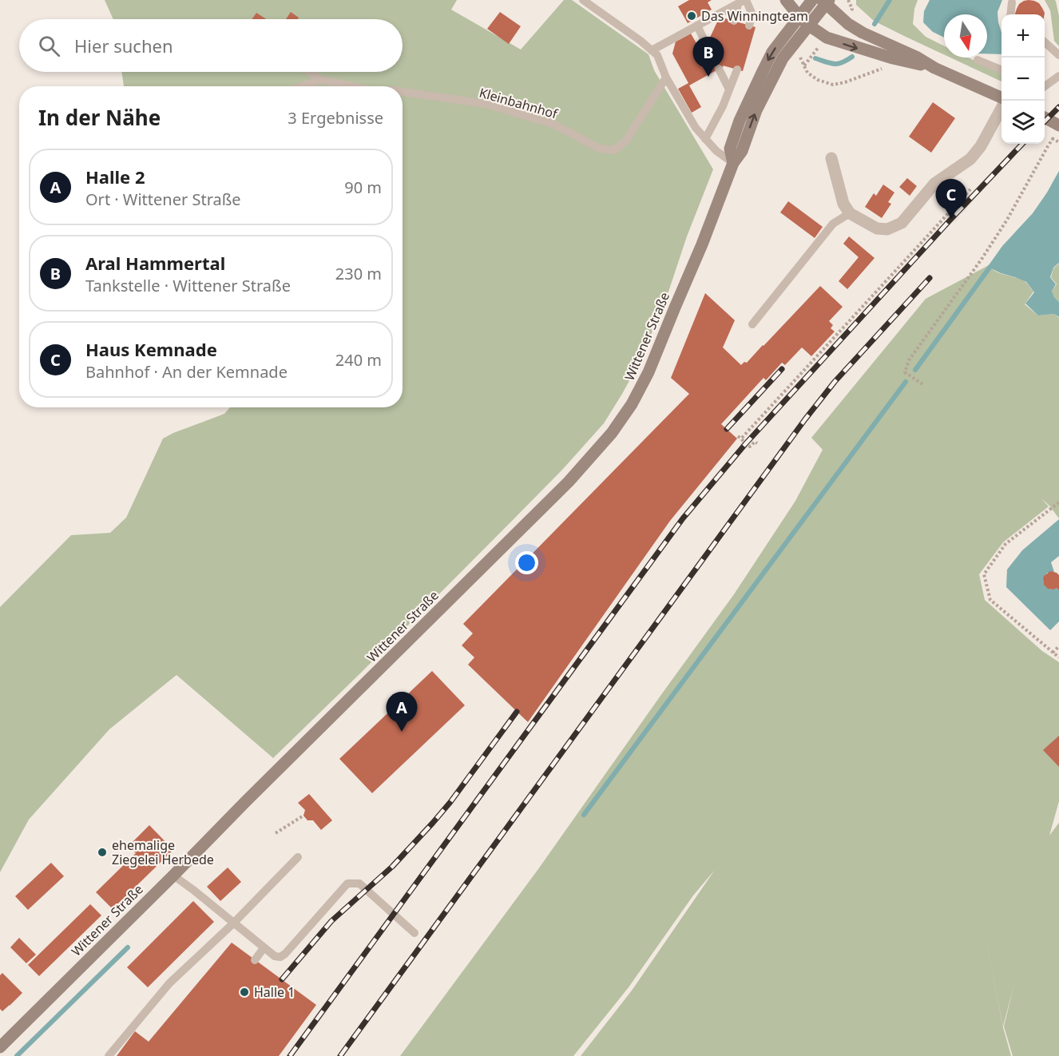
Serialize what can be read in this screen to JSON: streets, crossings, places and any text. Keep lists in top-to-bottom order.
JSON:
{
  "streets": {
    "main road": ["Wittener Straße"],
    "lane": ["Kleinbahnhof"]
  },
  "places": ["Das Winningteam", "ehemalige Ziegelei Herbede", "Halle 1"],
  "north": "bottom",
  "page": {
    "map_buttons": ["+", "−"],
    "search": "Hier suchen",
    "pins": ["B", "C", "A"],
    "heading": ["In der Nähe", "3 Ergebnisse"],
    "list": [
      {
        "mark": "A",
        "name": "Halle 2",
        "note": "Ort · Wittener Straße",
        "value": "90 m"
      },
      {
        "mark": "B",
        "name": "Aral Hammertal",
        "note": "Tankstelle · Wittener Straße",
        "value": "230 m"
      },
      {
        "mark": "C",
        "name": "Haus Kemnade",
        "note": "Bahnhof · An der Kemnade",
        "value": "240 m"
      }
    ]
  }
}
